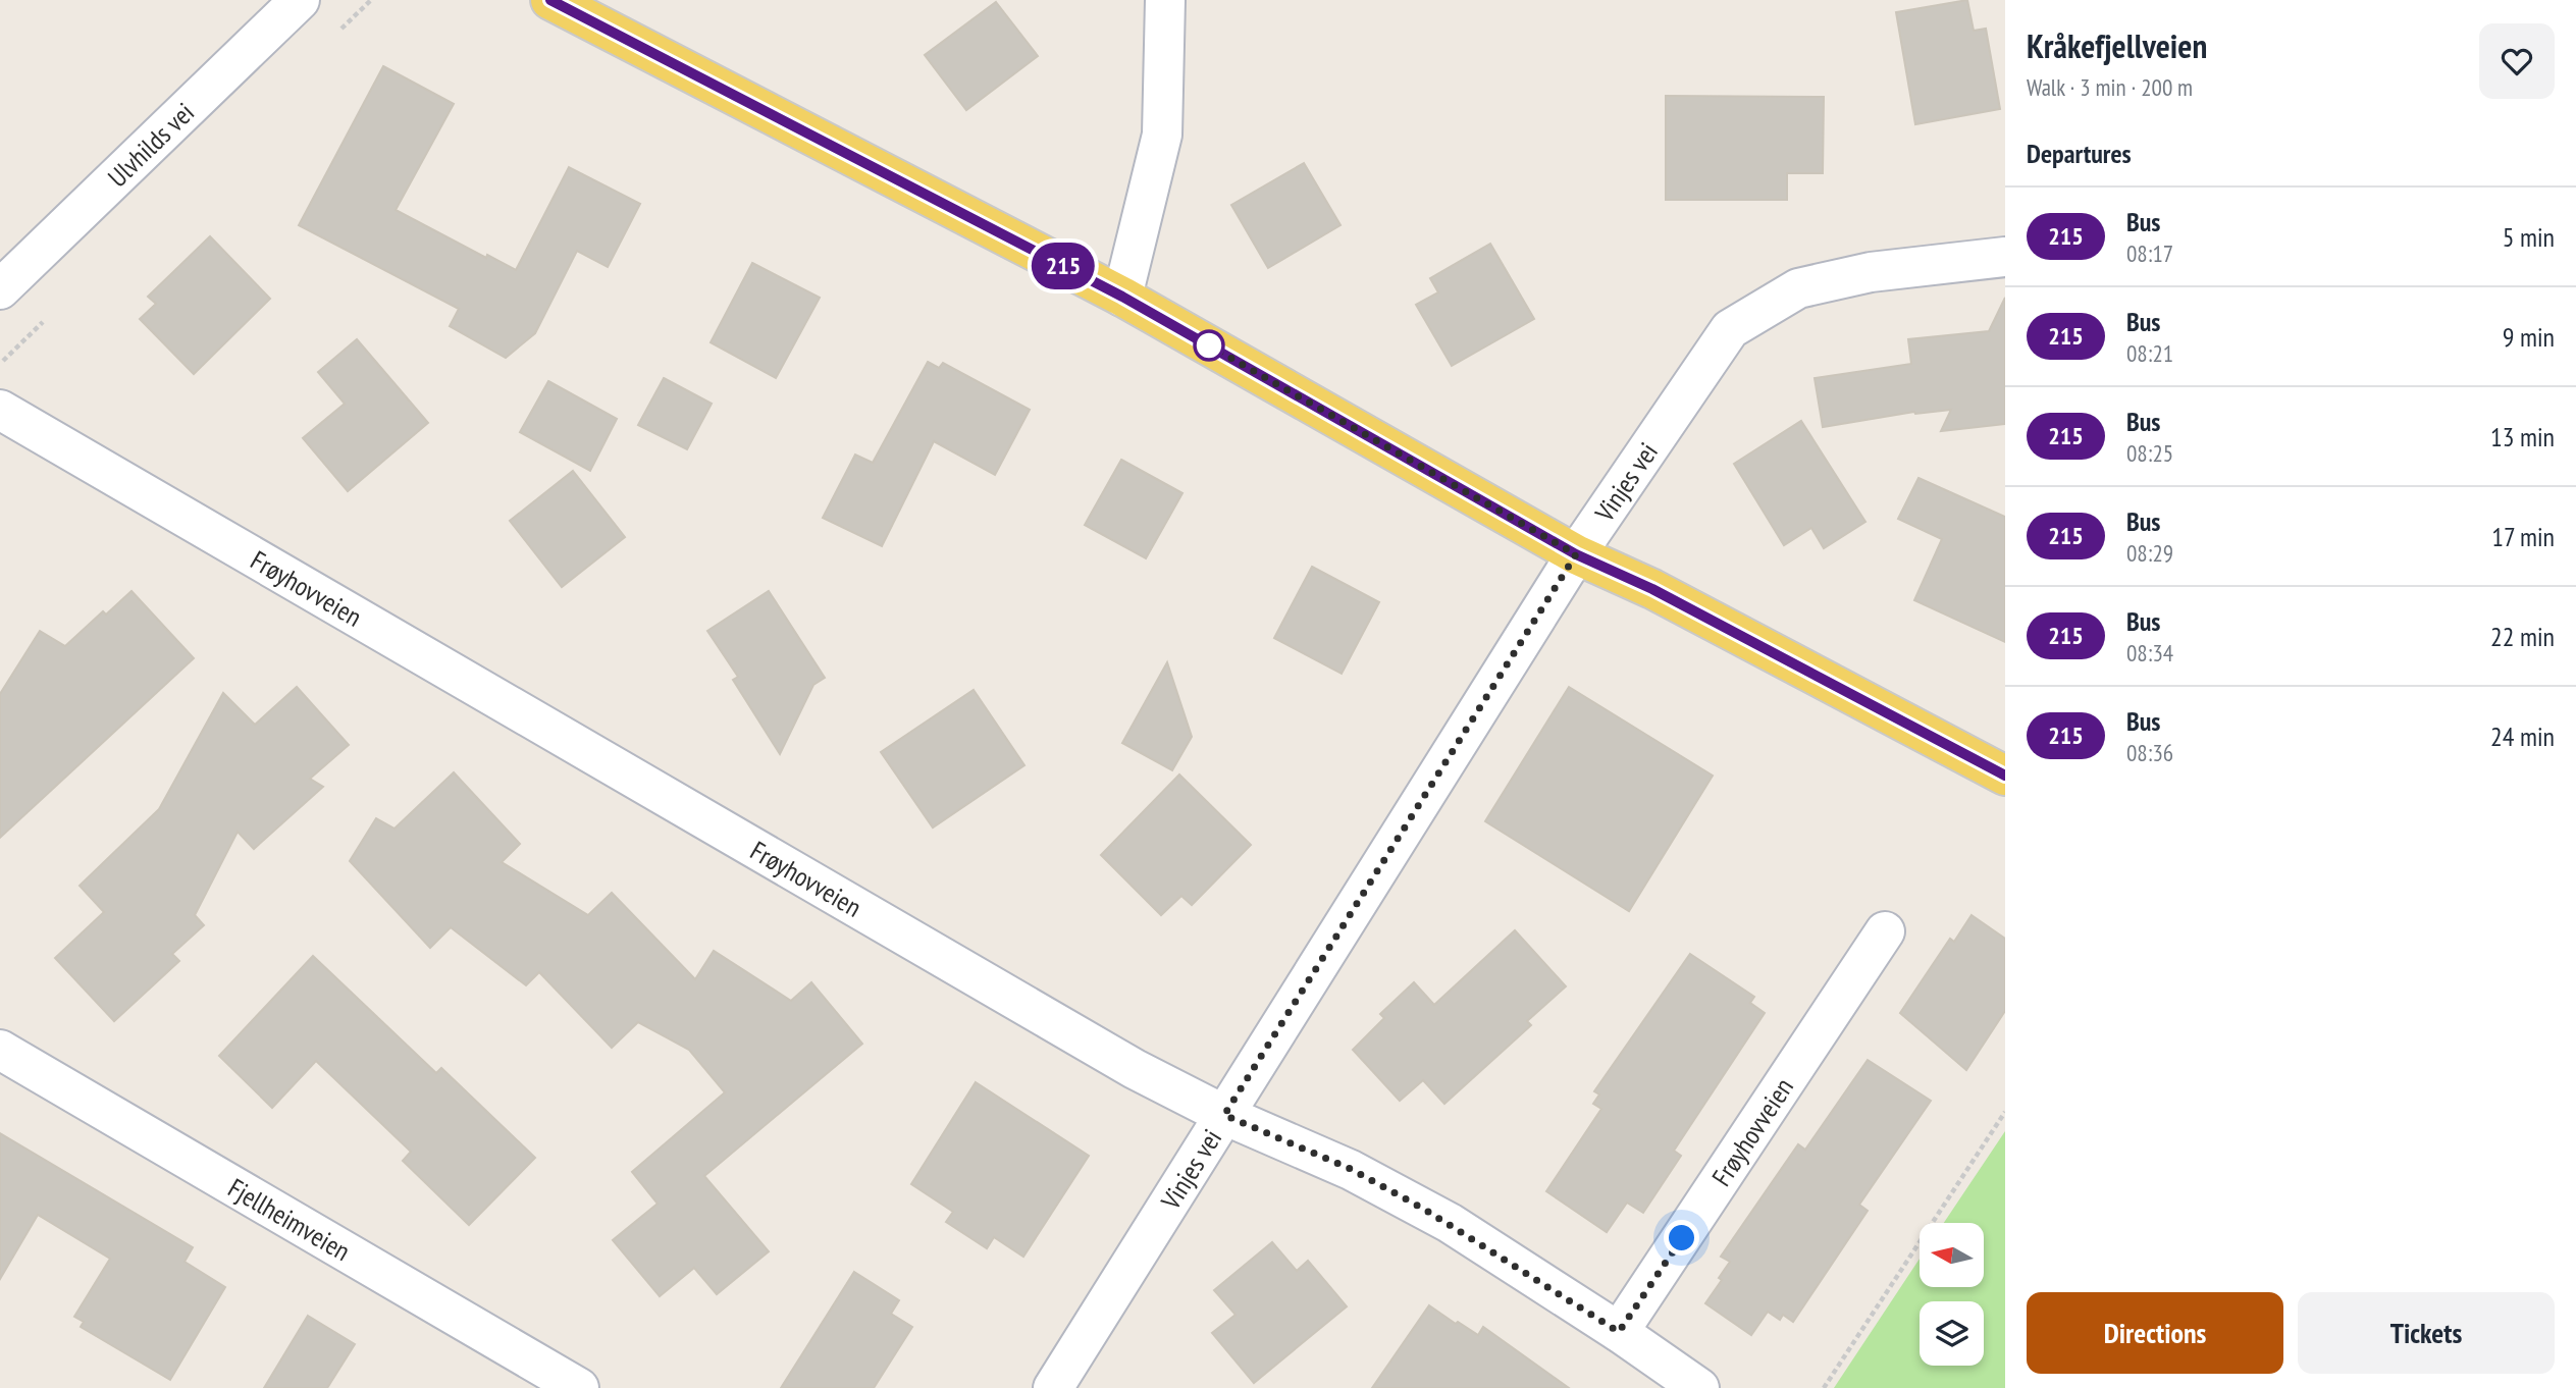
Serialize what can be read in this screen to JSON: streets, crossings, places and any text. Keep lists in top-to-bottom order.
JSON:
{
  "streets": {
    "street": [
      "Ulvhilds vei",
      "Vinjes vei",
      "Frøyhovveien",
      "Fjellheimveien"
    ]
  },
  "crossings": [
    ["Vinjes vei", "Frøyhovveien"]
  ],
  "lines": ["bus line 215"],
  "north": "left",
  "page": {
    "on_map": "215",
    "heading": [
      ["Kråkefjellveien", "Walk · 3 min · 200 m"],
      "Departures"
    ],
    "list": [
      {
        "mark": "215",
        "name": "Bus",
        "note": "08:17",
        "value": "5 min"
      },
      {
        "mark": "215",
        "name": "Bus",
        "note": "08:21",
        "value": "9 min"
      },
      {
        "mark": "215",
        "name": "Bus",
        "note": "08:25",
        "value": "13 min"
      },
      {
        "mark": "215",
        "name": "Bus",
        "note": "08:29",
        "value": "17 min"
      },
      {
        "mark": "215",
        "name": "Bus",
        "note": "08:34",
        "value": "22 min"
      },
      {
        "mark": "215",
        "name": "Bus",
        "note": "08:36",
        "value": "24 min"
      }
    ],
    "buttons": ["Directions", "Tickets"]
  }
}
